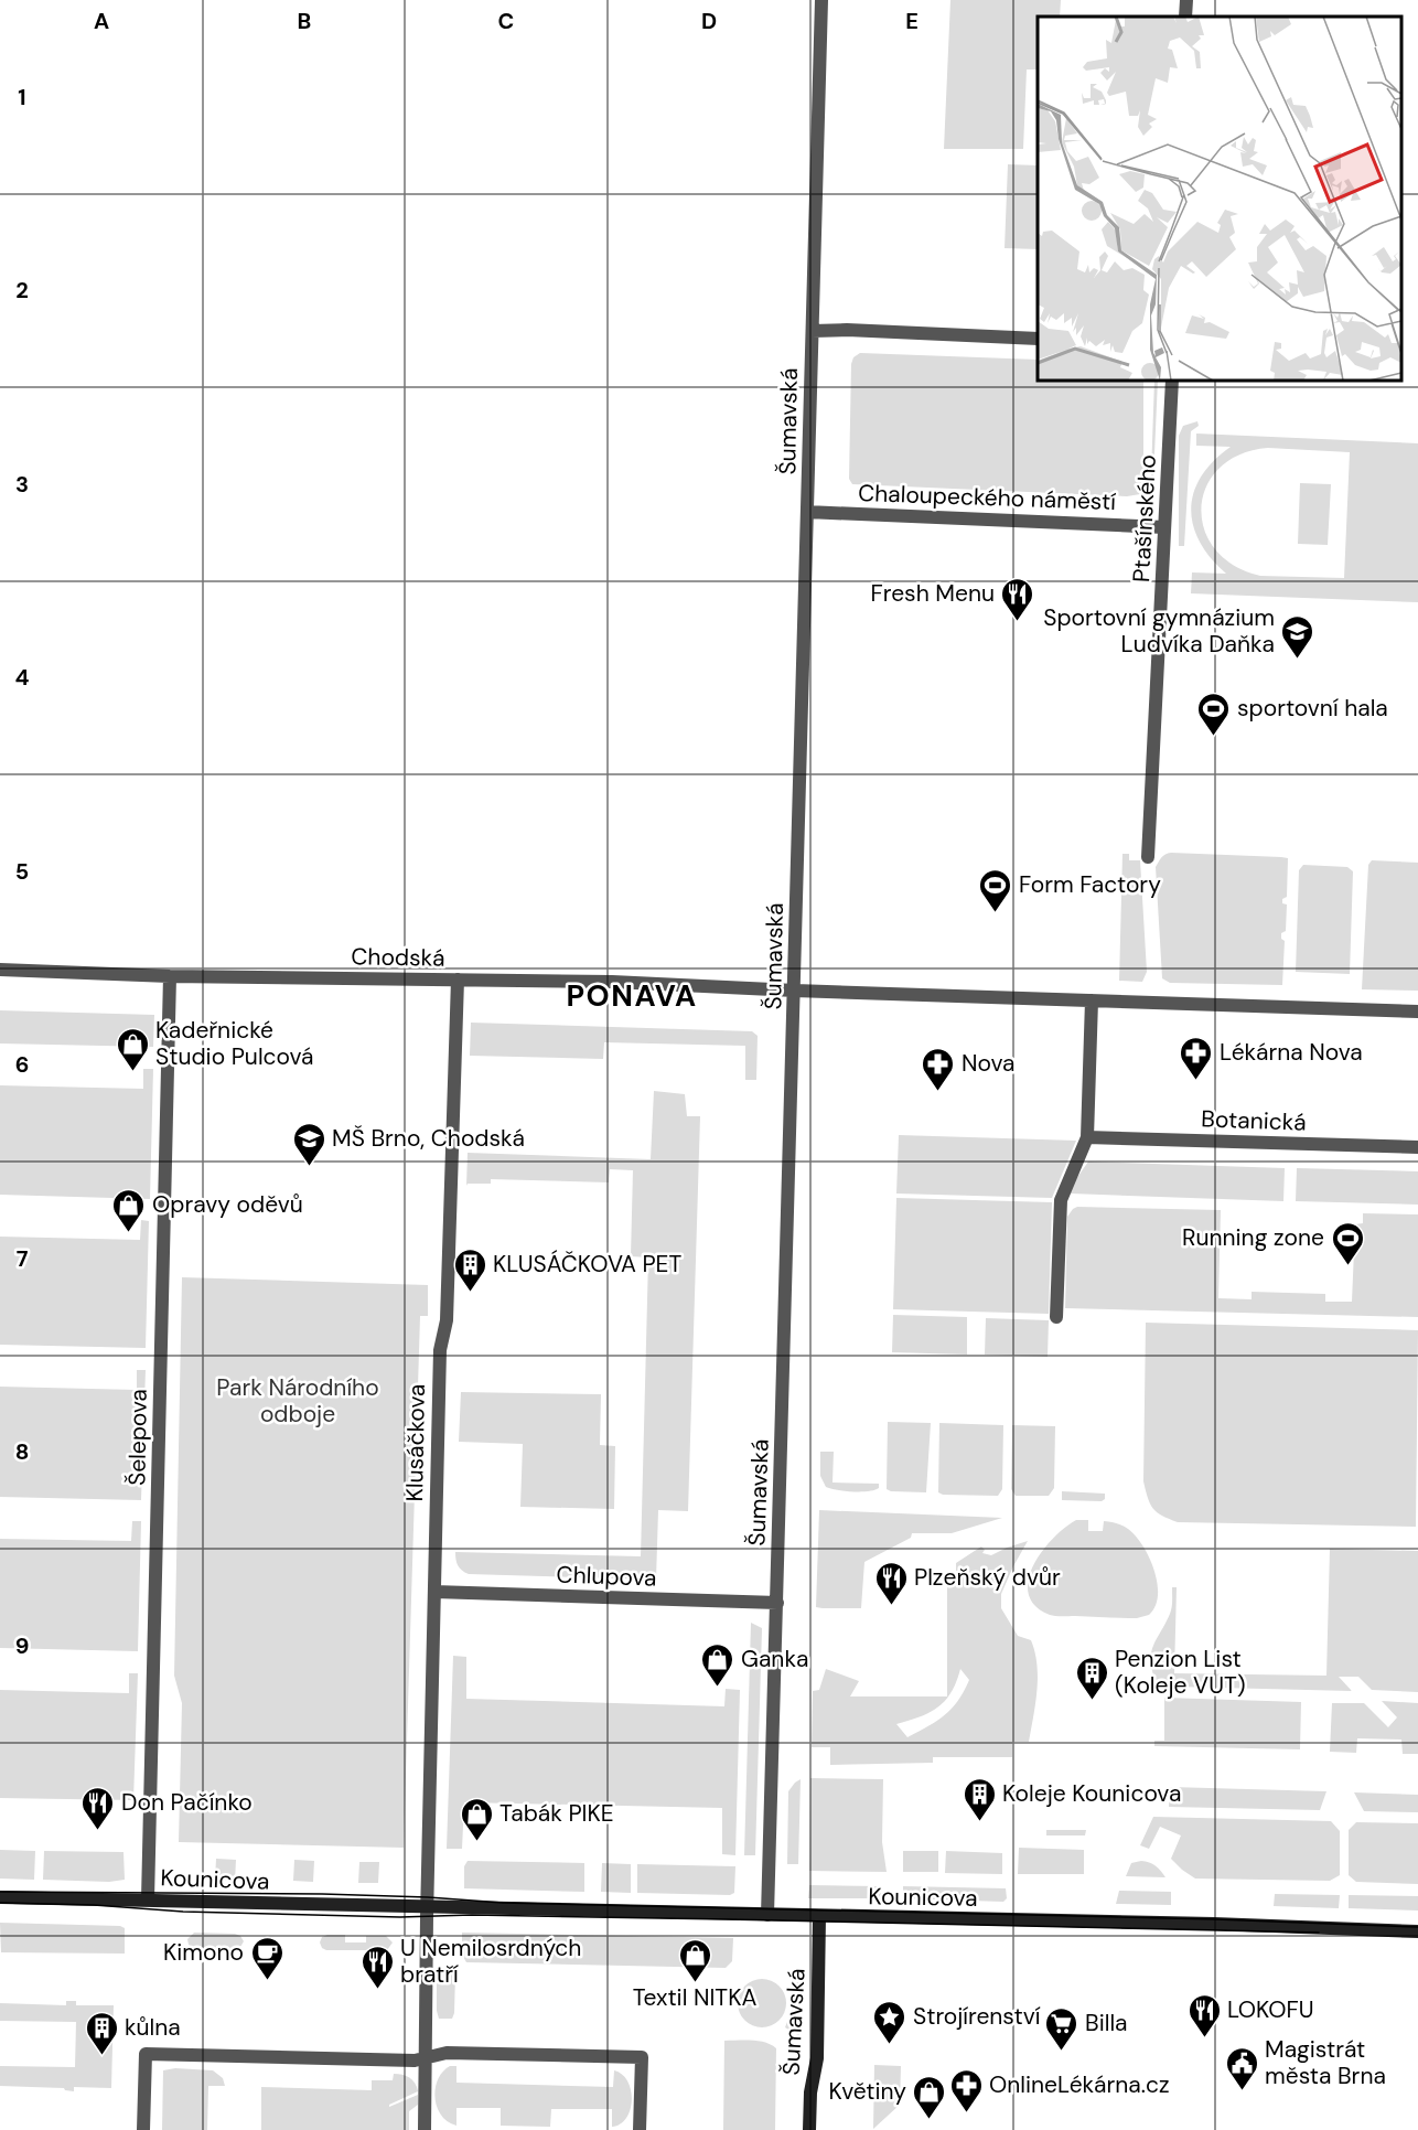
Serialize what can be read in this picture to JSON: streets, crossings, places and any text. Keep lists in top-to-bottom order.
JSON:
{
  "streets": {
    "street": [
      "Šumavská",
      "Chaloupeckého náměstí",
      "Ptašínského",
      "Chodská",
      "Botanická",
      "Šelepova",
      "Klusáčkova",
      "Chlupova",
      "Kounicova"
    ]
  },
  "crossings": [
    ["Šumavská", "Chaloupeckého náměstí"],
    ["Šumavská", "Chodská"],
    ["Šumavská", "Chlupova"],
    ["Šumavská", "Kounicova"],
    ["Chaloupeckého náměstí", "Ptašínského"],
    ["Chodská", "Šelepova"],
    ["Chodská", "Klusáčkova"],
    ["Šelepova", "Kounicova"],
    ["Klusáčkova", "Chlupova"],
    ["Klusáčkova", "Kounicova"]
  ],
  "districts": ["PONAVA"],
  "parks": ["Park Národního odboje"],
  "places": {
    "restaurant": [
      "Fresh Menu",
      "Plzeňský dvůr",
      "Don Pačínko",
      "U Nemilosrdných bratří",
      "LOKOFU"
    ],
    "school or university": ["Sportovní gymnázium Ludvíka Daňka", "MŠ Brno, Chodská"],
    "sports": ["sportovní hala", "Form Factory", "Running zone"],
    "shop": [
      "Kadeřnické Studio Pulcová",
      "Opravy oděvů",
      "Ganka",
      "Tabák PIKE",
      "Textil NITKA",
      "Květiny"
    ],
    "pharmacy": ["Lékárna Nova", "Nova", "OnlineLékárna.cz"],
    "building": [
      "KLUSÁČKOVA PET",
      "Penzion List (Koleje VUT)",
      "Koleje Kounicova",
      "kůlna"
    ],
    "cafe": ["Kimono"],
    "place": ["Strojírenství"],
    "supermarket": ["Billa"],
    "public building": ["Magistrát města Brna"]
  },
  "grid": {
    "columns": [
      "A",
      "B",
      "C",
      "D",
      "E"
    ],
    "rows": [
      "1",
      "2",
      "3",
      "4",
      "5",
      "6",
      "7",
      "8",
      "9"
    ]
  }
}
